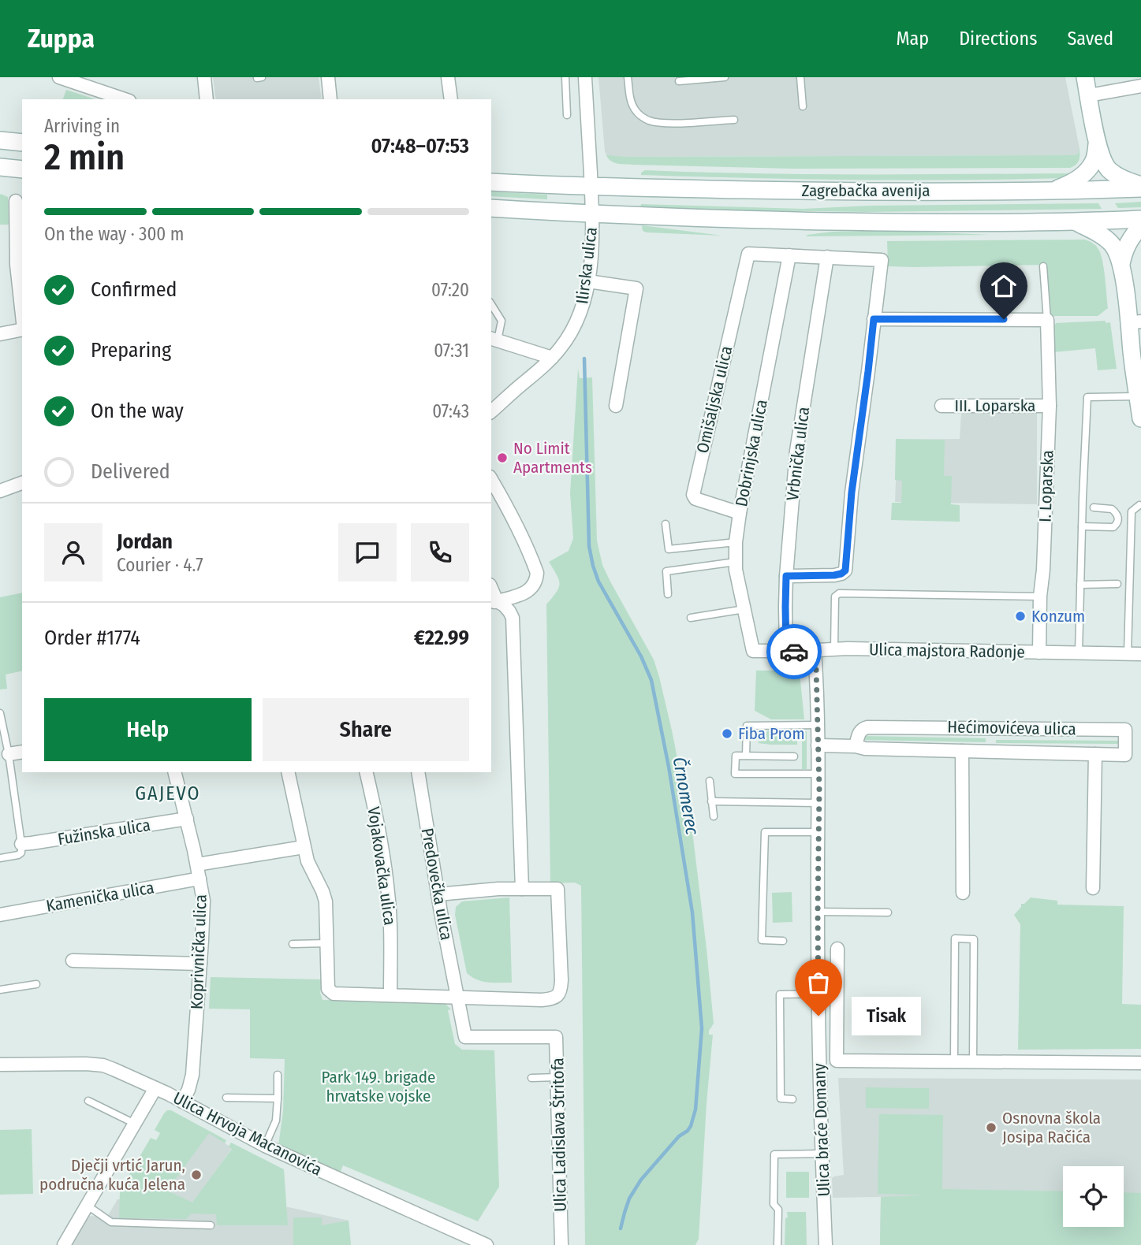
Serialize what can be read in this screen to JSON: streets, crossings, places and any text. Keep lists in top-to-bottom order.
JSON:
{
  "streets": {
    "main road": ["Zagrebačka avenija"],
    "street": [
      "Ilirska ulica",
      "Omišaljska ulica",
      "III. Loparska",
      "Dobrinjska ulica",
      "Vrbnička ulica",
      "I. Loparska",
      "Ulica majstora Radonje",
      "Hećimovićeva ulica",
      "Fužinska ulica",
      "Vojakovačka ulica",
      "Predovečka ulica",
      "Kamenička ulica",
      "Koprivnička ulica",
      "Ulica braće Domany",
      "Ulica Hrvoja Macanovića",
      "Ulica Ladislava Štritofa"
    ]
  },
  "crossings": [
    ["Zagrebačka avenija", "Ilirska ulica"],
    ["Omišaljska ulica", "Dobrinjska ulica"],
    ["III. Loparska", "I. Loparska"],
    ["Dobrinjska ulica", "Ulica majstora Radonje"],
    ["Vrbnička ulica", "Ulica majstora Radonje"],
    ["I. Loparska", "Ulica majstora Radonje"],
    ["Ulica majstora Radonje", "Ulica braće Domany"],
    ["Hećimovićeva ulica", "Ulica braće Domany"],
    ["Fužinska ulica", "Koprivnička ulica"],
    ["Predovečka ulica", "Ulica Ladislava Štritofa"],
    ["Kamenička ulica", "Koprivnička ulica"],
    ["Koprivnička ulica", "Ulica Hrvoja Macanovića"]
  ],
  "districts": ["GAJEVO"],
  "water": ["Črnomerec"],
  "parks": ["Park 149. brigade hrvatske vojske"],
  "places": [
    "No Limit Apartments",
    "Konzum",
    "Fiba Prom",
    "Tisak",
    "Osnovna škola Josipa Račića",
    "Dječji vrtić Jarun, područna kuća Jelena"
  ],
  "page": {
    "header": "Zuppa",
    "nav": ["Map", "Directions", "Saved"],
    "heading": ["2 min", "Arriving in", "07:48–07:53"],
    "panel": [
      "Jordan",
      "Courier · 4.7",
      "Order #1774",
      "€22.99"
    ],
    "bar": "On the way · 300 m",
    "list": [
      ["Confirmed", "07:20"],
      ["Preparing", "07:31"],
      ["On the way", "07:43"],
      "Delivered"
    ],
    "buttons": ["Help", "Share"],
    "bubble": "Tisak"
  }
}
